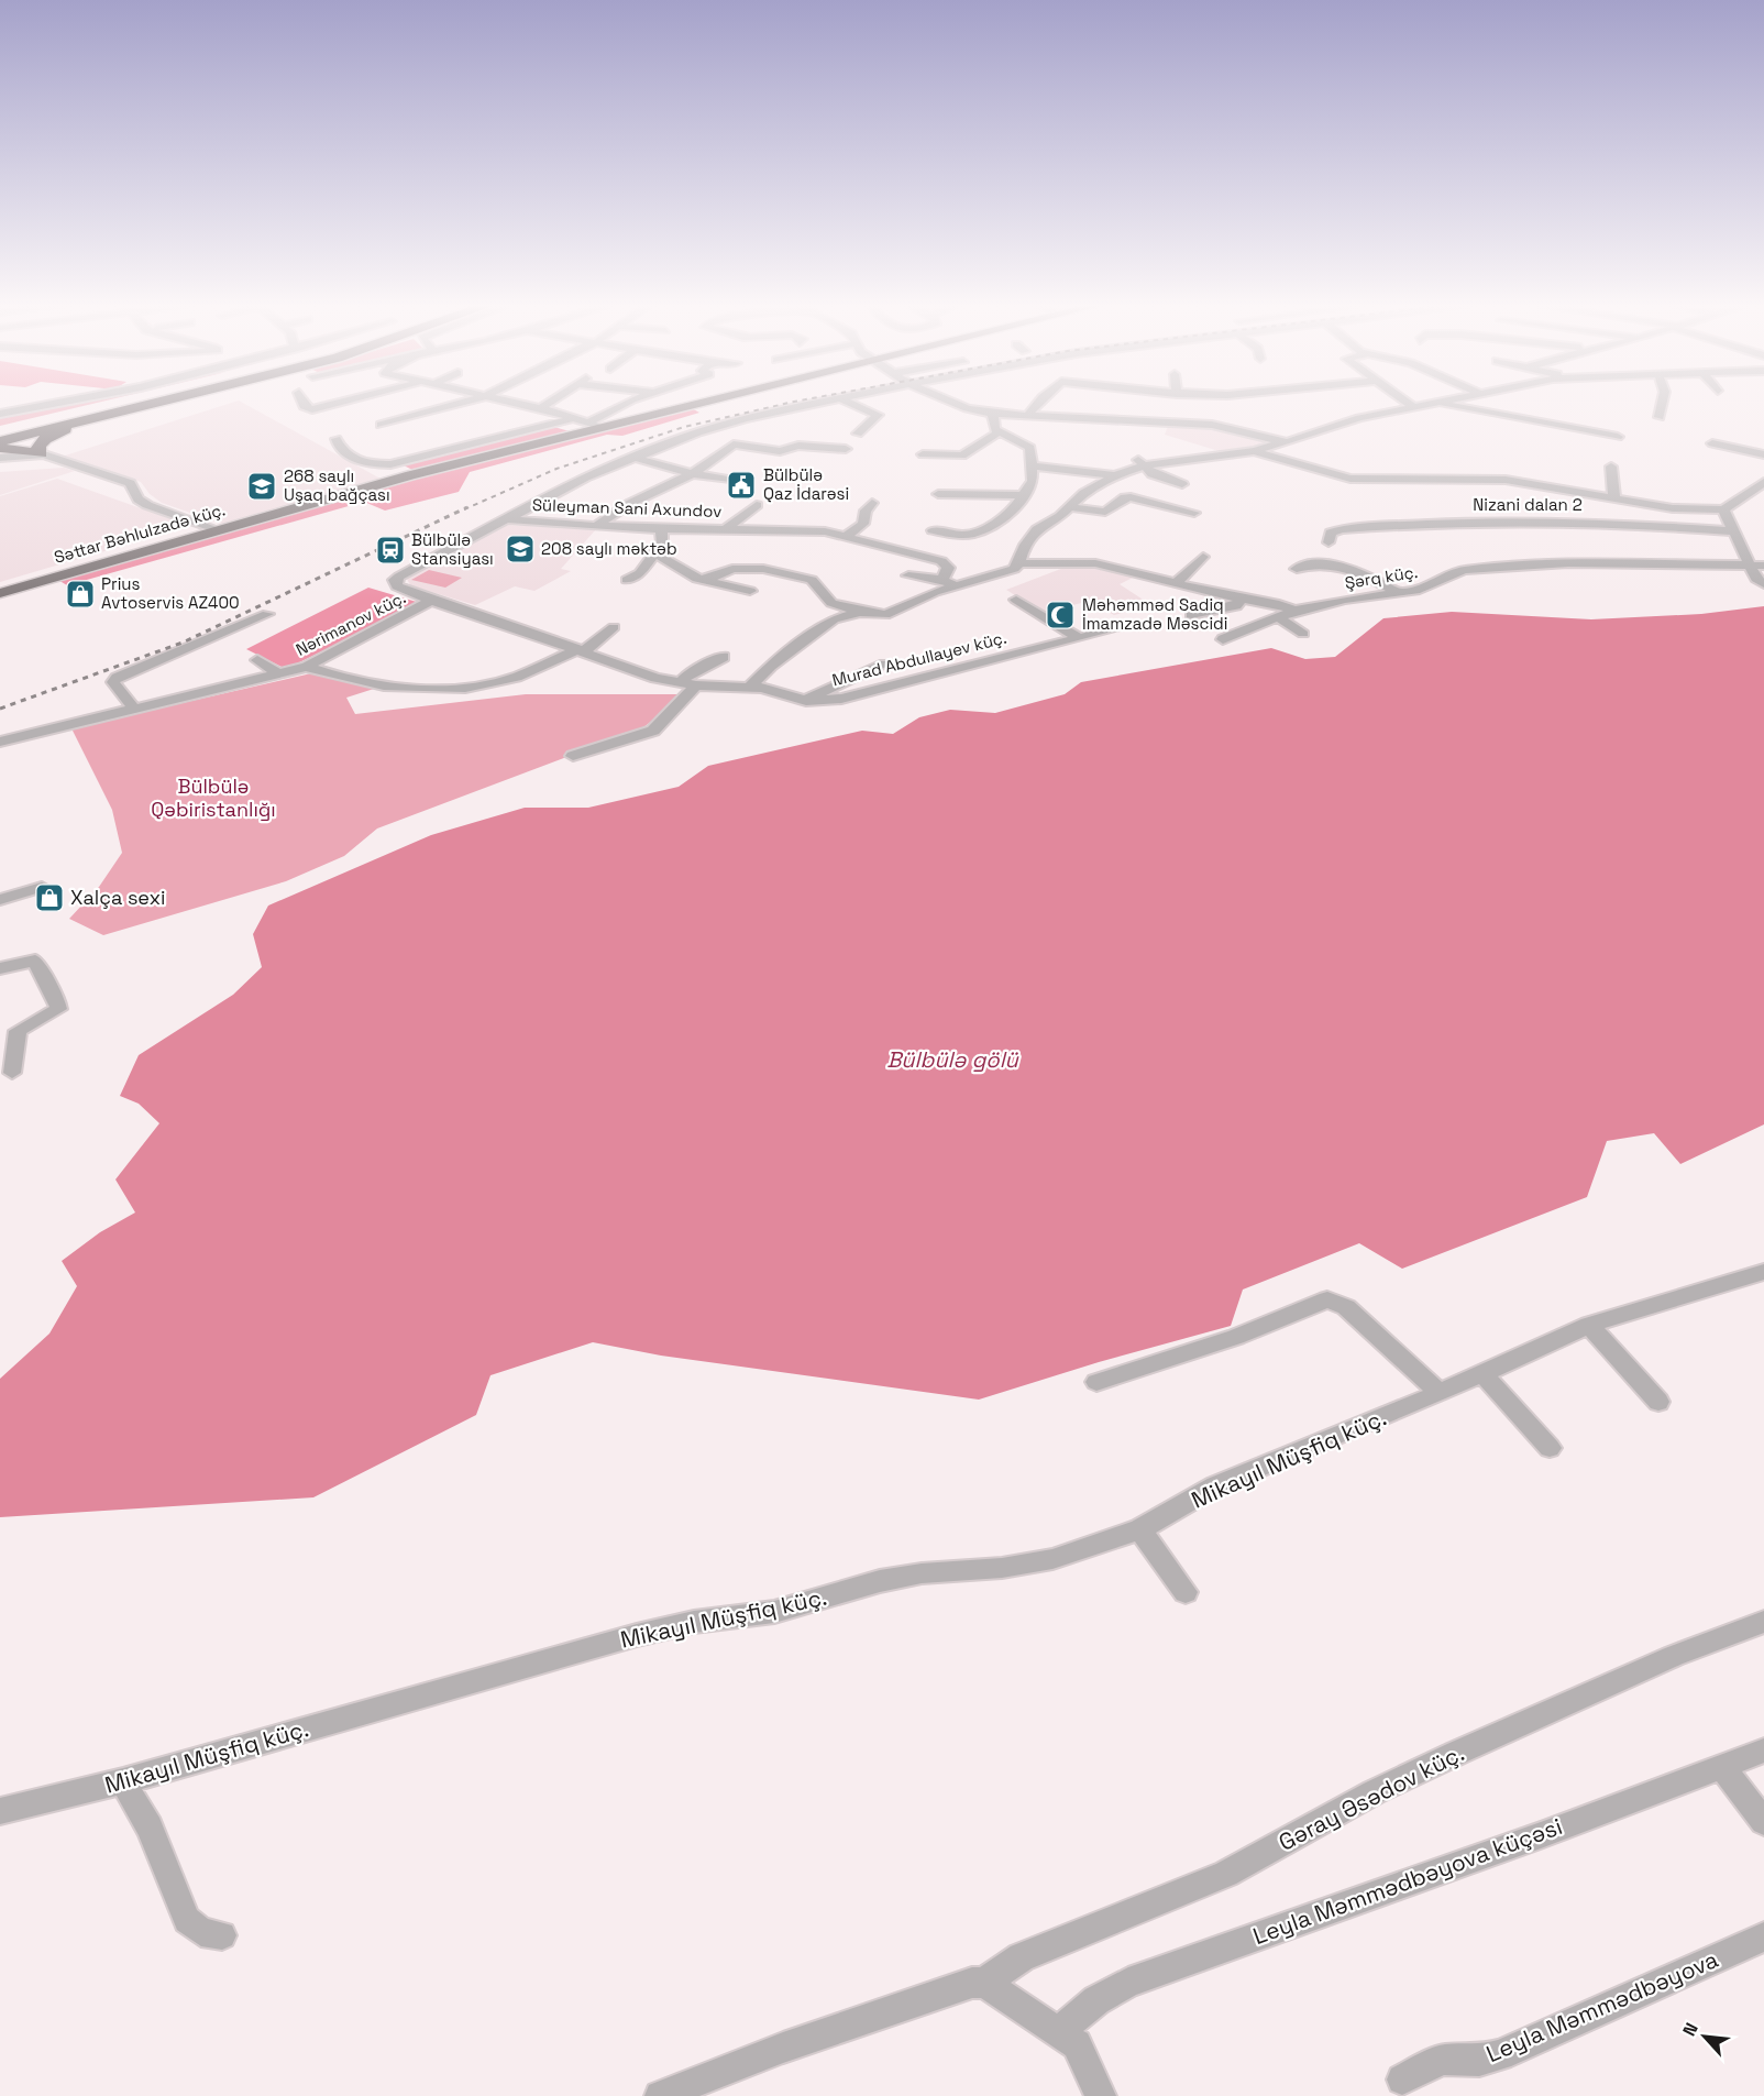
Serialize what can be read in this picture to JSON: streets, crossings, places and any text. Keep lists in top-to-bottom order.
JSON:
{
  "streets": {
    "main road": ["Səttar Bəhlulzadə küç."],
    "street": [
      "Nizani dalan 2",
      "Süleyman Sani Axundov",
      "Şərq küç.",
      "Nərimanov küç.",
      "Murad Abdullayev küç.",
      "Mikayıl Müşfiq küç.",
      "Gəray Əsədov küç.",
      "Leyla Məmmədbəyova küçəsi",
      "Leyla Məmmədbəyova"
    ]
  },
  "crossings": [
    ["Süleyman Sani Axundov", "Nərimanov küç."],
    ["Nərimanov küç.", "Murad Abdullayev küç."]
  ],
  "water": ["Bülbülə gölü"],
  "parks": ["Bülbülə Qəbiristanlığı"],
  "places": {
    "public building": ["Bülbülə Qaz İdarəsi"],
    "school or university": ["268 saylı Uşaq bağçası", "208 saylı məktəb"],
    "station": ["Bülbülə Stansiyası"],
    "shop": ["Prius Avtoservis AZ400", "Xalça sexi"],
    "mosque": ["Məhəmməd Sadiq İmamzadə Məscidi"]
  },
  "north": "top left"
}
